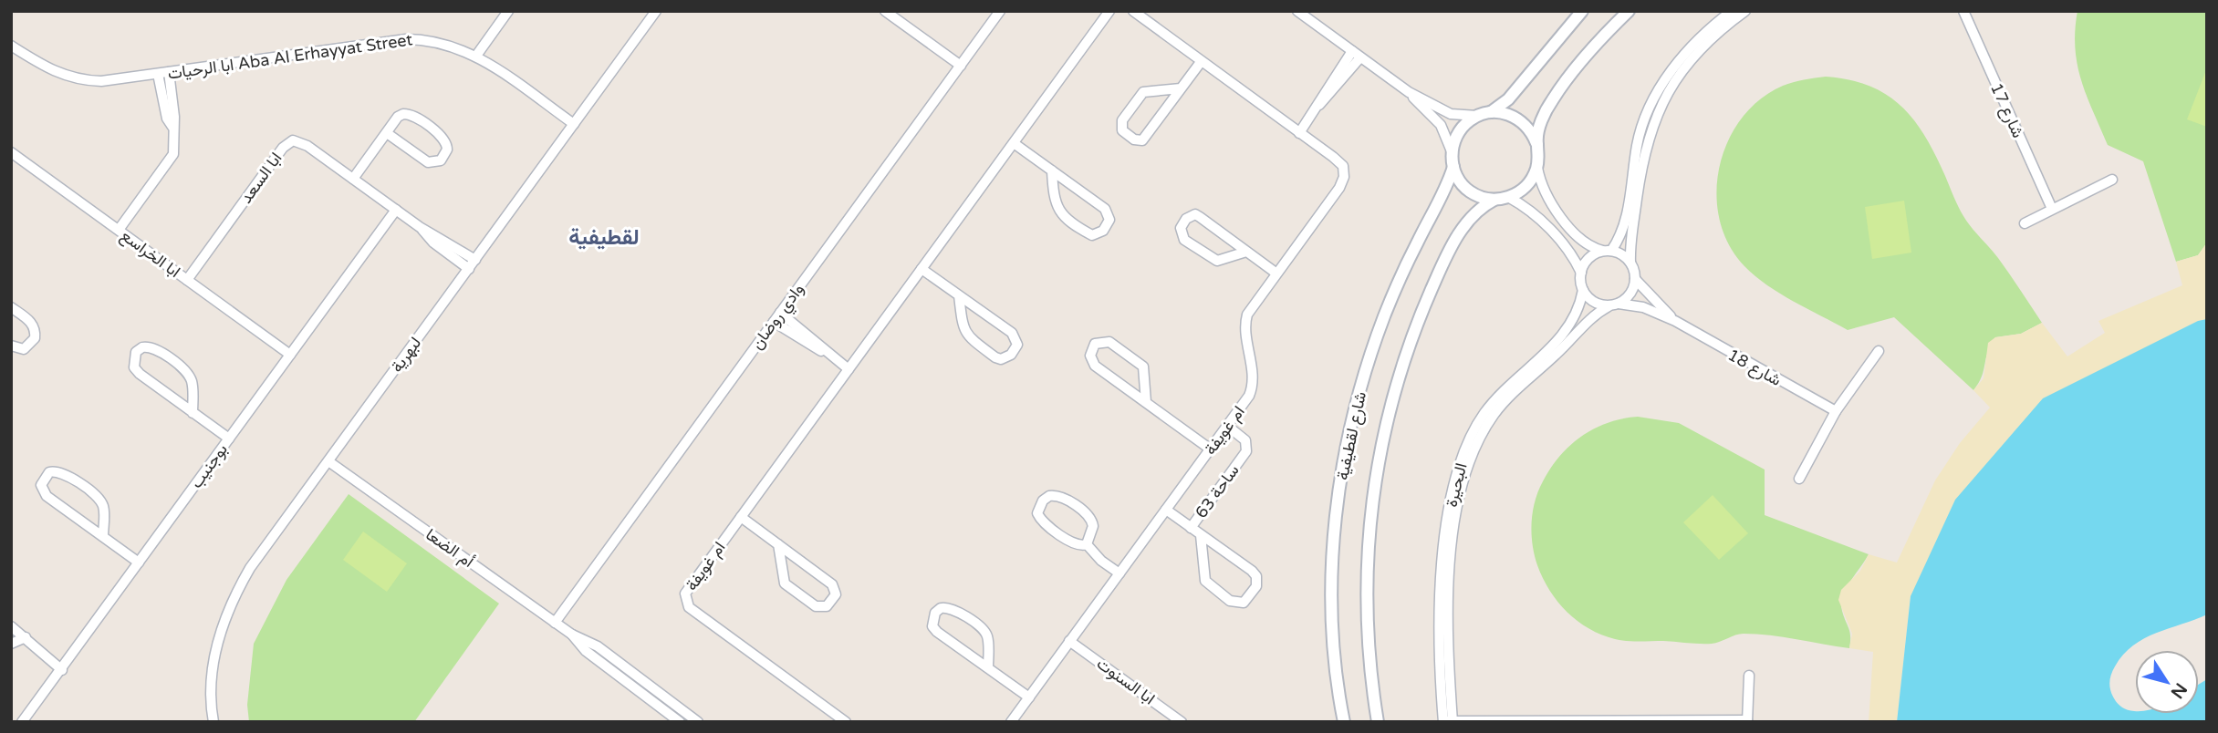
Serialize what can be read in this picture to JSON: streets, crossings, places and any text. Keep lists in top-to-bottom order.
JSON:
{
  "streets": {
    "street": [
      "ابا الرحيات Aba Al Erhayyat Street",
      "شارع 17",
      "ابا السعد",
      "ابا الخراسع",
      "وادي روضان",
      "لبهرية",
      "شارع 18",
      "ام غويفة",
      "شارع لقطيفية",
      "بوجنيب",
      "البحيرة",
      "ساحة 63",
      "أم الضعا",
      "ابا السنوت"
    ]
  },
  "crossings": [
    ["ابا الرحيات Aba Al Erhayyat Street", "لبهرية"],
    ["ابا السعد", "ابا الخراسع"],
    ["ابا السعد", "لبهرية"],
    ["ابا السعد", "بوجنيب"],
    ["ابا الخراسع", "بوجنيب"],
    ["وادي روضان", "أم الضعا"],
    ["لبهرية", "أم الضعا"],
    ["شارع 18", "البحيرة"],
    ["ام غويفة", "ساحة 63"],
    ["ام غويفة", "ابا السنوت"]
  ],
  "districts": ["لقطيفية"],
  "north": "bottom right"
}
